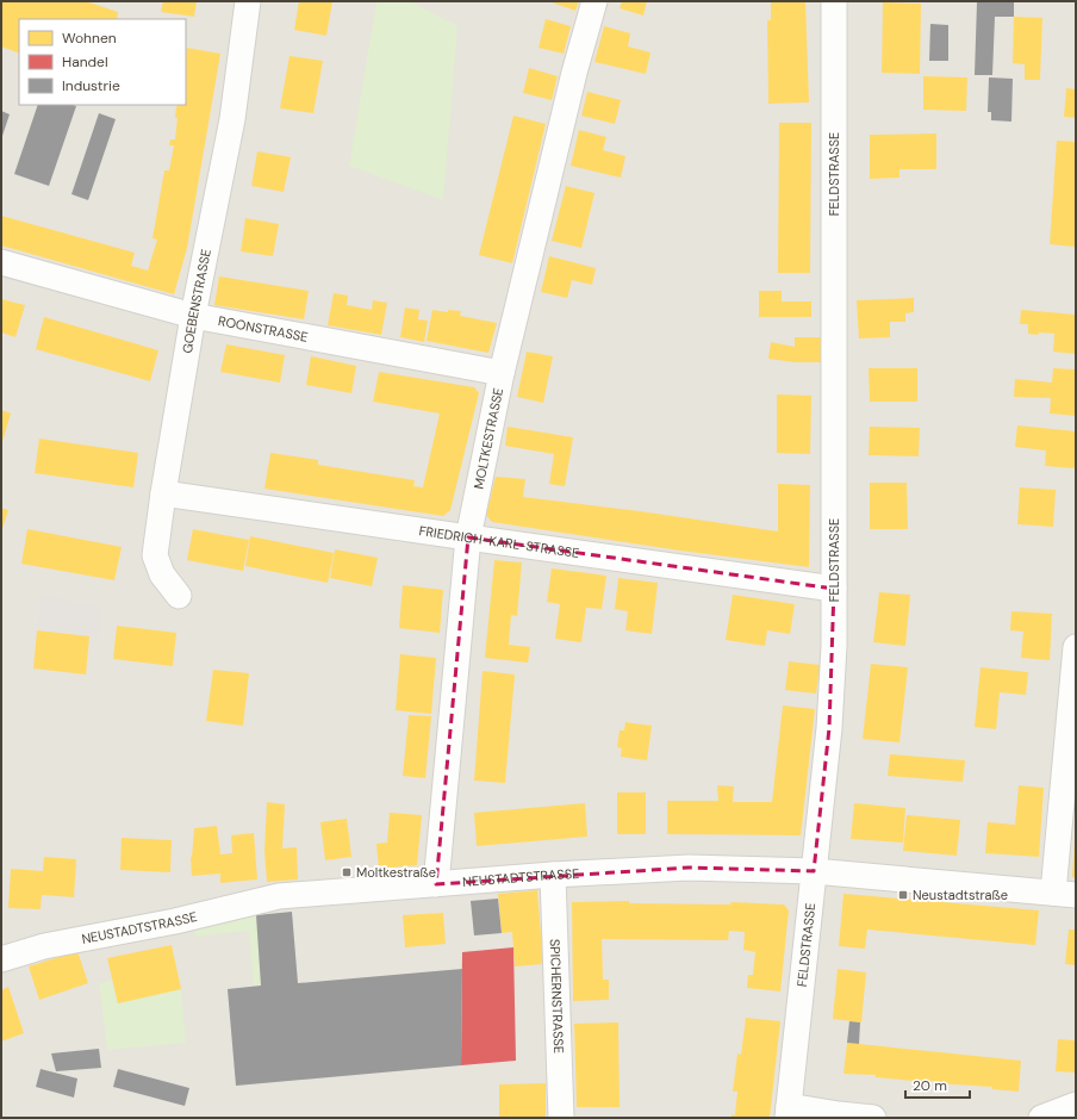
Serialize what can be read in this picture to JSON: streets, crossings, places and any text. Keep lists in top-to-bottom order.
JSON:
{
  "streets": {
    "street": [
      "FELDSTRASSE",
      "GOEBENSTRASSE",
      "ROONSTRASSE",
      "MOLTKESTRASSE",
      "FRIEDRICH-KARL-STRASSE",
      "NEUSTADTSTRASSE",
      "SPICHERNSTRASSE"
    ]
  },
  "crossings": [
    ["FELDSTRASSE", "FRIEDRICH-KARL-STRASSE"],
    ["FELDSTRASSE", "NEUSTADTSTRASSE"],
    ["GOEBENSTRASSE", "ROONSTRASSE"],
    ["GOEBENSTRASSE", "FRIEDRICH-KARL-STRASSE"],
    ["ROONSTRASSE", "MOLTKESTRASSE"],
    ["MOLTKESTRASSE", "FRIEDRICH-KARL-STRASSE"],
    ["MOLTKESTRASSE", "NEUSTADTSTRASSE"],
    ["NEUSTADTSTRASSE", "SPICHERNSTRASSE"]
  ],
  "places": {
    "transit": ["Moltkestraße", "Neustadtstraße"]
  },
  "legend": ["Wohnen", "Handel", "Industrie"],
  "scale_bar": "20 m"
}
